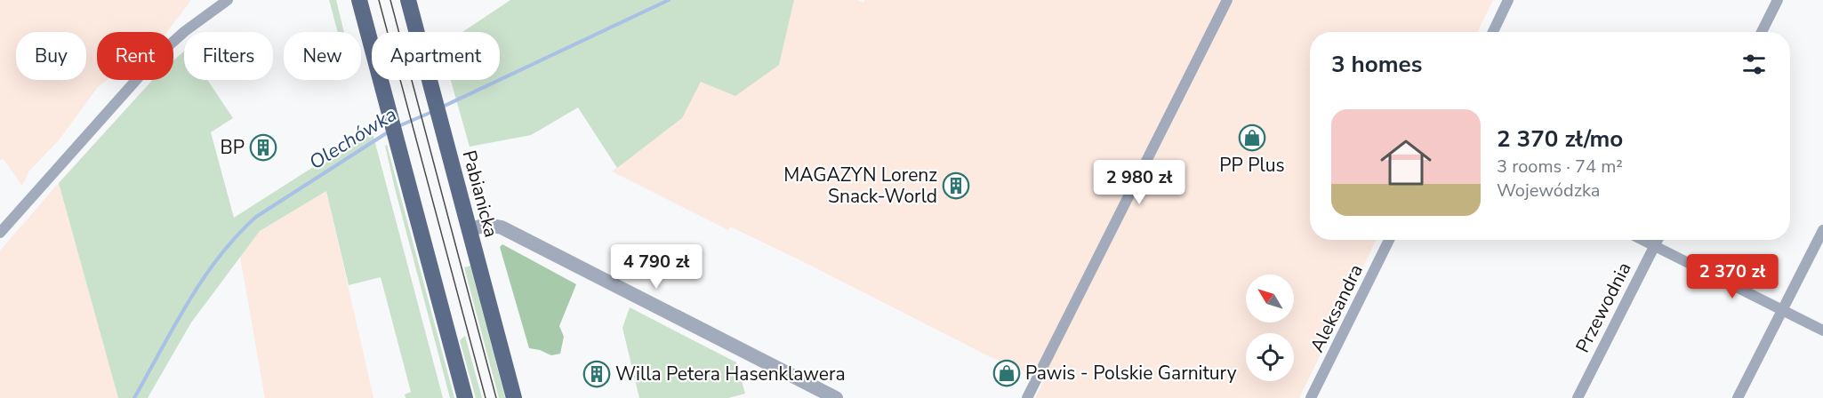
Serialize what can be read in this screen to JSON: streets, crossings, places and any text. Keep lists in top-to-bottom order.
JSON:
{
  "streets": {
    "main road": ["Pabianicka"],
    "street": ["Przewodnia", "Aleksandra"]
  },
  "water": ["Olechówka"],
  "places": {
    "shop": ["PP Plus", "Pawis - Polskie Garnitury"],
    "building": ["BP", "MAGAZYN Lorenz Snack-World", "Willa Petera Hasenklawera"]
  },
  "north": "top left",
  "page": {
    "chip": [
      "Buy",
      "Rent",
      "Filters",
      "New",
      "Apartment"
    ],
    "heading": "3 homes",
    "list": [
      {
        "name": "2 370 zł/mo",
        "note": "3 rooms · 74 m² · Wojewódzka"
      }
    ],
    "price": ["2 980 zł", "4 790 zł", "2 370 zł"]
  }
}
